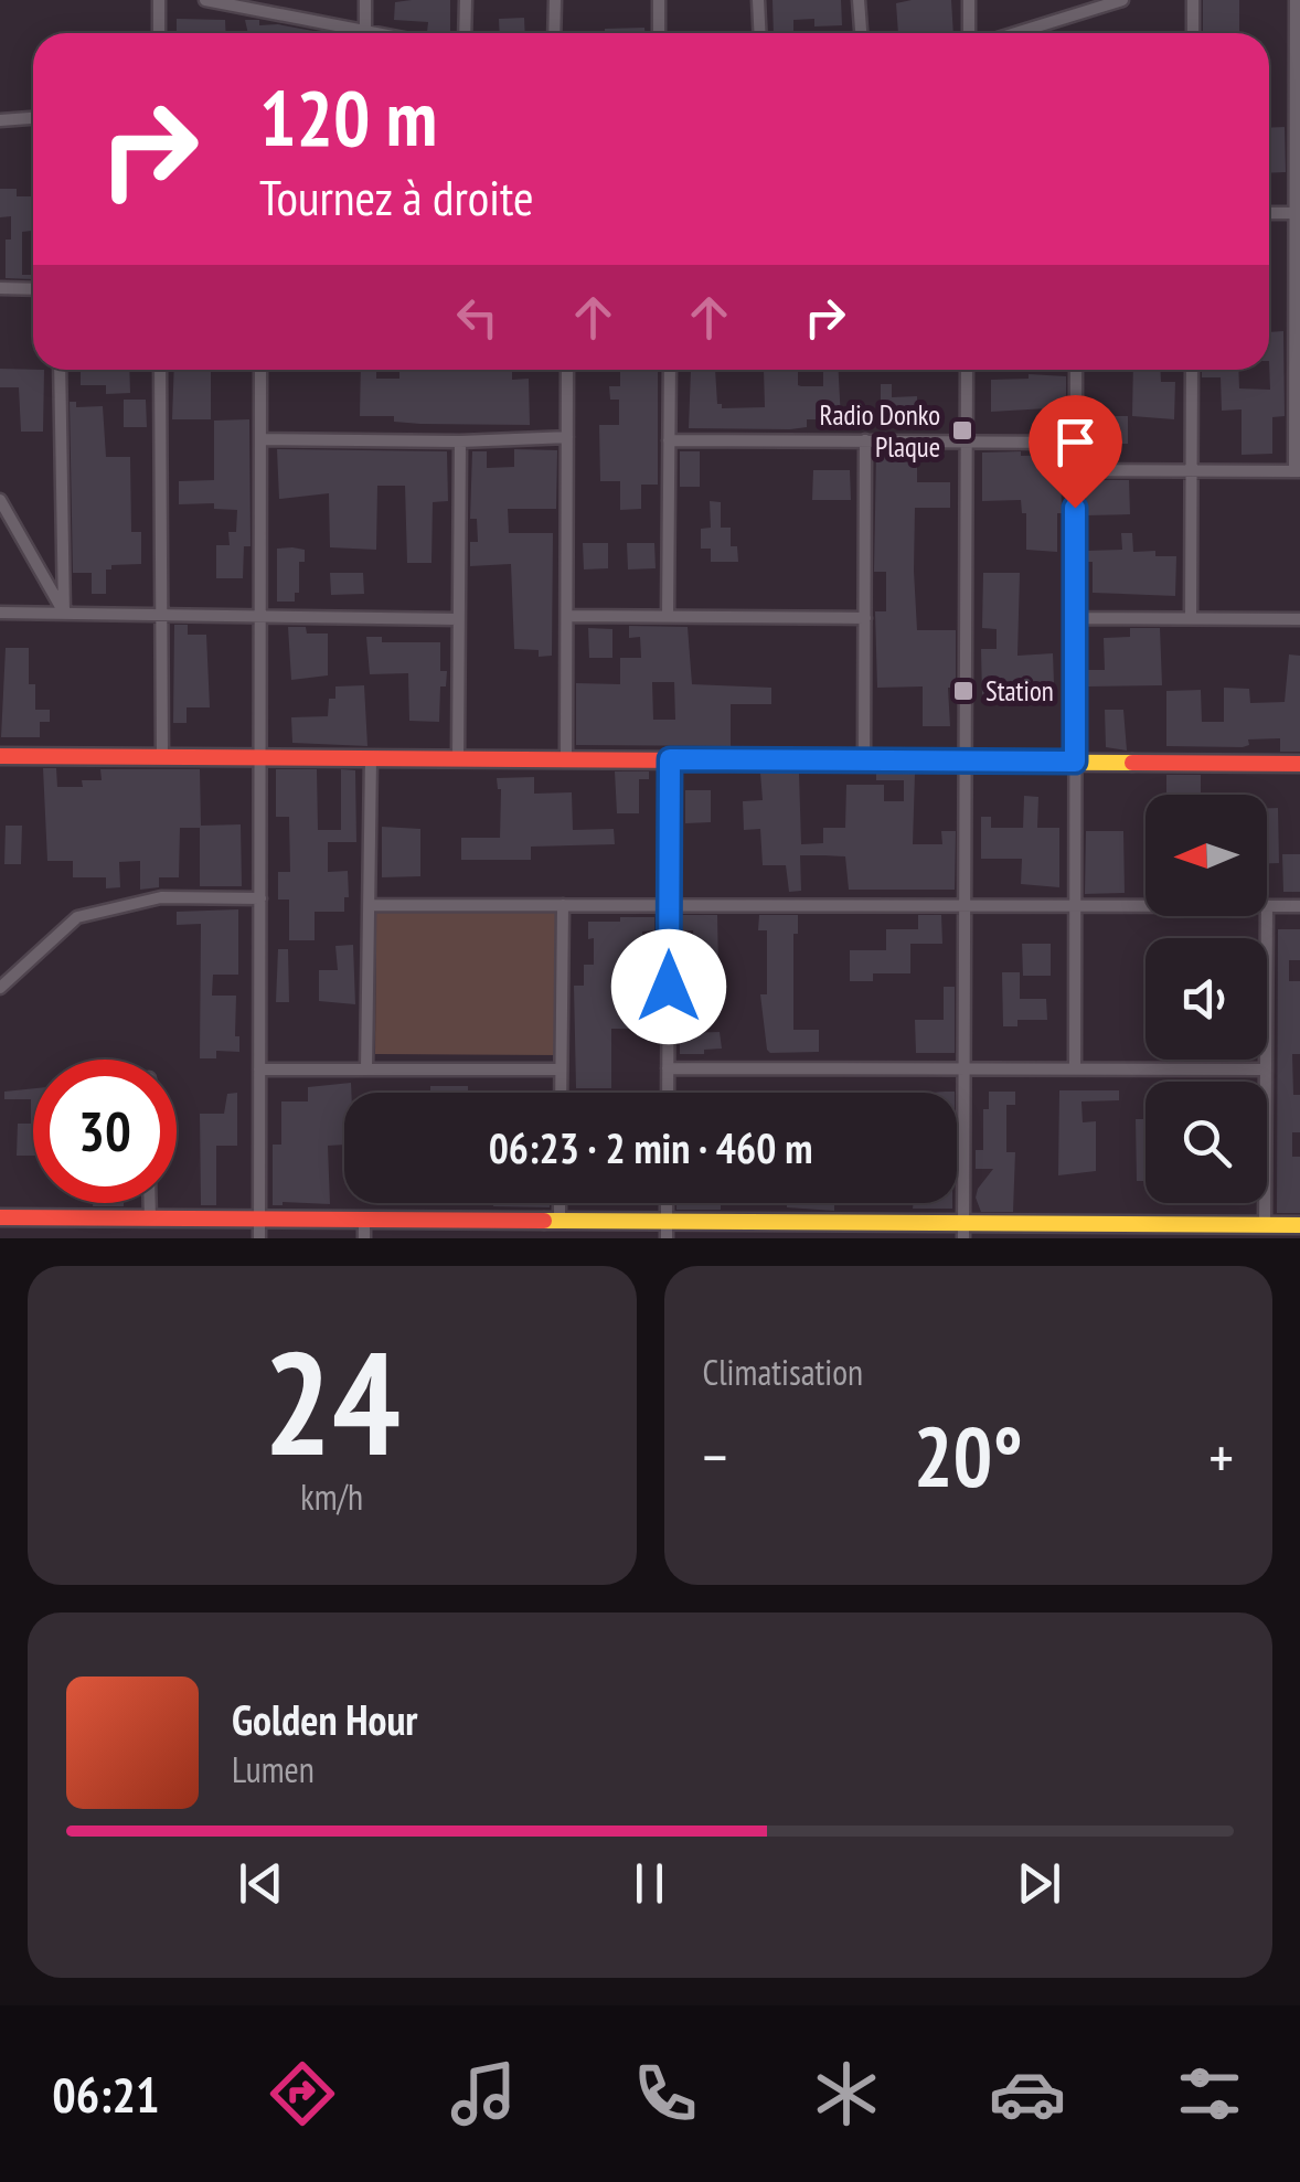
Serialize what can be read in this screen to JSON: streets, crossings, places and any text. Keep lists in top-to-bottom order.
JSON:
{
  "places": {
    "transit": ["Radio Donko Plaque", "Station"]
  },
  "north": "left",
  "page": {
    "turn": ["120 m", "Tournez à droite"],
    "limit": "30",
    "trip": "06:23 · 2 min · 460 m",
    "tile": [
      ["24", "km/h"],
      "Climatisation"
    ],
    "heat": ["−", "20°", "+"],
    "song": ["Golden Hour", "Lumen"],
    "tabs": "06:21"
  }
}
